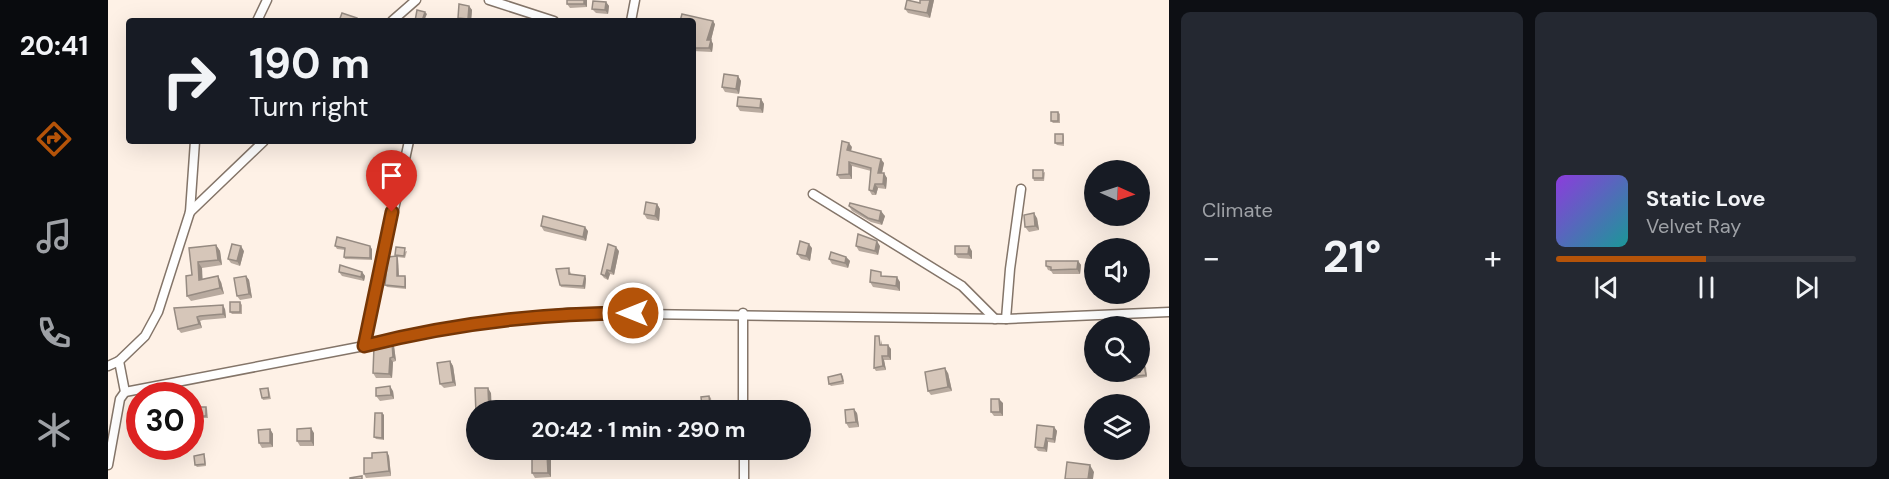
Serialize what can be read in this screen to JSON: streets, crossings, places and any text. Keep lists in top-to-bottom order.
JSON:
{
  "north": "right",
  "page": {
    "tabs": "20:41",
    "tile": "Climate",
    "turn": ["190 m", "Turn right"],
    "song": ["Static Love", "Velvet Ray"],
    "heat": ["−", "21°", "+"],
    "limit": "30",
    "trip": "20:42 · 1 min · 290 m"
  }
}
